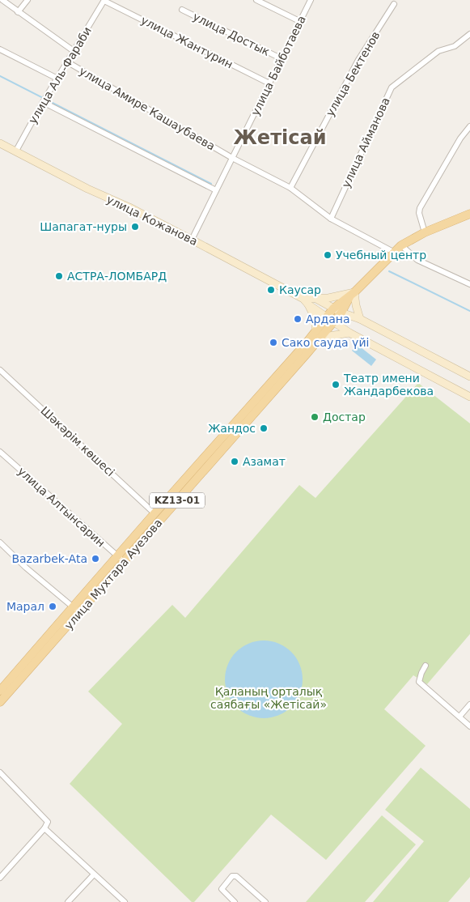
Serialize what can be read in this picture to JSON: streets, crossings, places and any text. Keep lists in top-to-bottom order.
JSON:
{
  "streets": {
    "main road": ["улица Кожанова", "KZ13-01", "улица Мухтара Ауезова"],
    "street": [
      "улица Достык",
      "улица Жантурин",
      "улица Байботаева",
      "улица Бектенов",
      "улица Аль-Фараби",
      "улица Амире Кашаубаева",
      "улица Айманова",
      "Шәкәрім көшесі",
      "улица Алтынсарин"
    ]
  },
  "crossings": [
    ["улица Достык", "улица Байботаева"],
    ["улица Жантурин", "улица Байботаева"],
    ["улица Жантурин", "улица Аль-Фараби"],
    ["улица Байботаева", "улица Амире Кашаубаева"],
    ["улица Байботаева", "улица Кожанова"],
    ["улица Бектенов", "улица Амире Кашаубаева"],
    ["улица Аль-Фараби", "улица Амире Кашаубаева"],
    ["улица Аль-Фараби", "улица Кожанова"],
    ["улица Амире Кашаубаева", "улица Айманова"],
    ["улица Амире Кашаубаева", "улица Мухтара Ауезова"],
    ["улица Кожанова", "улица Мухтара Ауезова"],
    ["Шәкәрім көшесі", "улица Мухтара Ауезова"],
    ["улица Алтынсарин", "улица Мухтара Ауезова"]
  ],
  "districts": ["Жетісай"],
  "parks": ["Қаланың орталық саябағы «Жетісай»"],
  "places": [
    "Шапагат-нуры",
    "Учебный центр",
    "АСТРА-ЛОМБАРД",
    "Каусар",
    "Ардана",
    "Сако сауда үйі",
    "Театр имени Жандарбекова",
    "Достар",
    "Жандос",
    "Азамат",
    "Bazarbek-Ata",
    "Марал"
  ]
}
